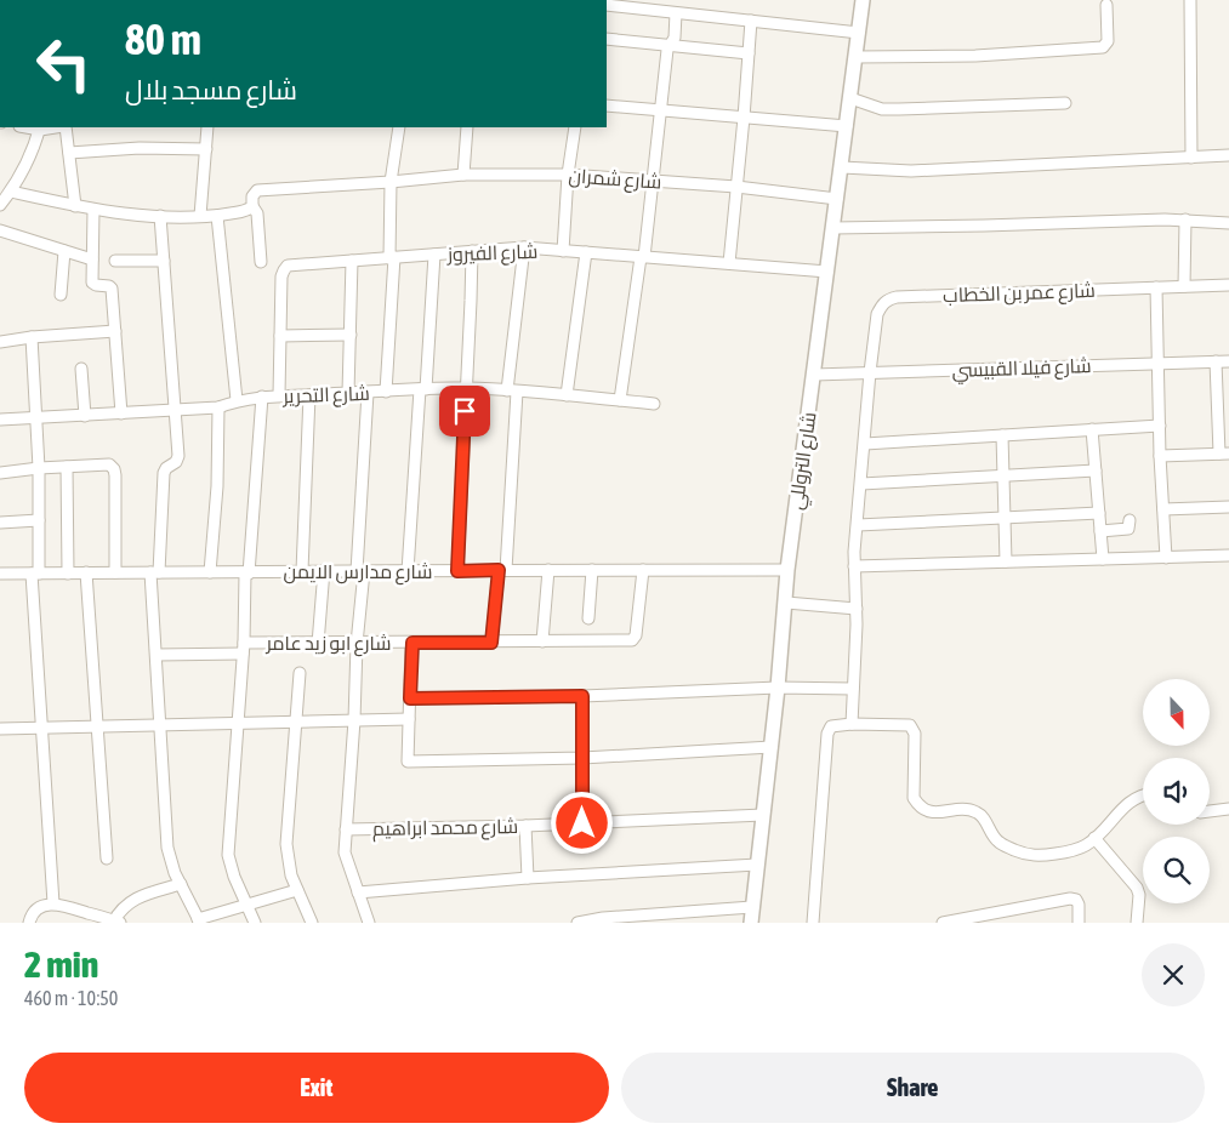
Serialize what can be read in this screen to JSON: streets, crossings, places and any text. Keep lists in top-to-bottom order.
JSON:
{
  "streets": {
    "street": [
      "شارع شمران",
      "شارع الفيروز",
      "شارع عمر بن الخطاب",
      "شارع فيلا القبيسي",
      "شارع التحرير",
      "شارع التروللي",
      "شارع مدارس الايمن",
      "شارع ابو زيد عامر",
      "شارع محمد ابراهيم"
    ]
  },
  "crossings": [
    ["شارع شمران", "شارع التروللي"],
    ["شارع الفيروز", "شارع التحرير"],
    ["شارع الفيروز", "شارع التروللي"],
    ["شارع عمر بن الخطاب", "شارع فيلا القبيسي"],
    ["شارع فيلا القبيسي", "شارع التروللي"],
    ["شارع التروللي", "شارع مدارس الايمن"],
    ["شارع التروللي", "شارع محمد ابراهيم"],
    ["شارع مدارس الايمن", "شارع ابو زيد عامر"]
  ],
  "north": "bottom",
  "page": {
    "turn": ["80 m", "شارع مسجد بلال"],
    "heading": ["2 min", "460 m · 10:50"],
    "buttons": ["Exit", "Share"]
  }
}
